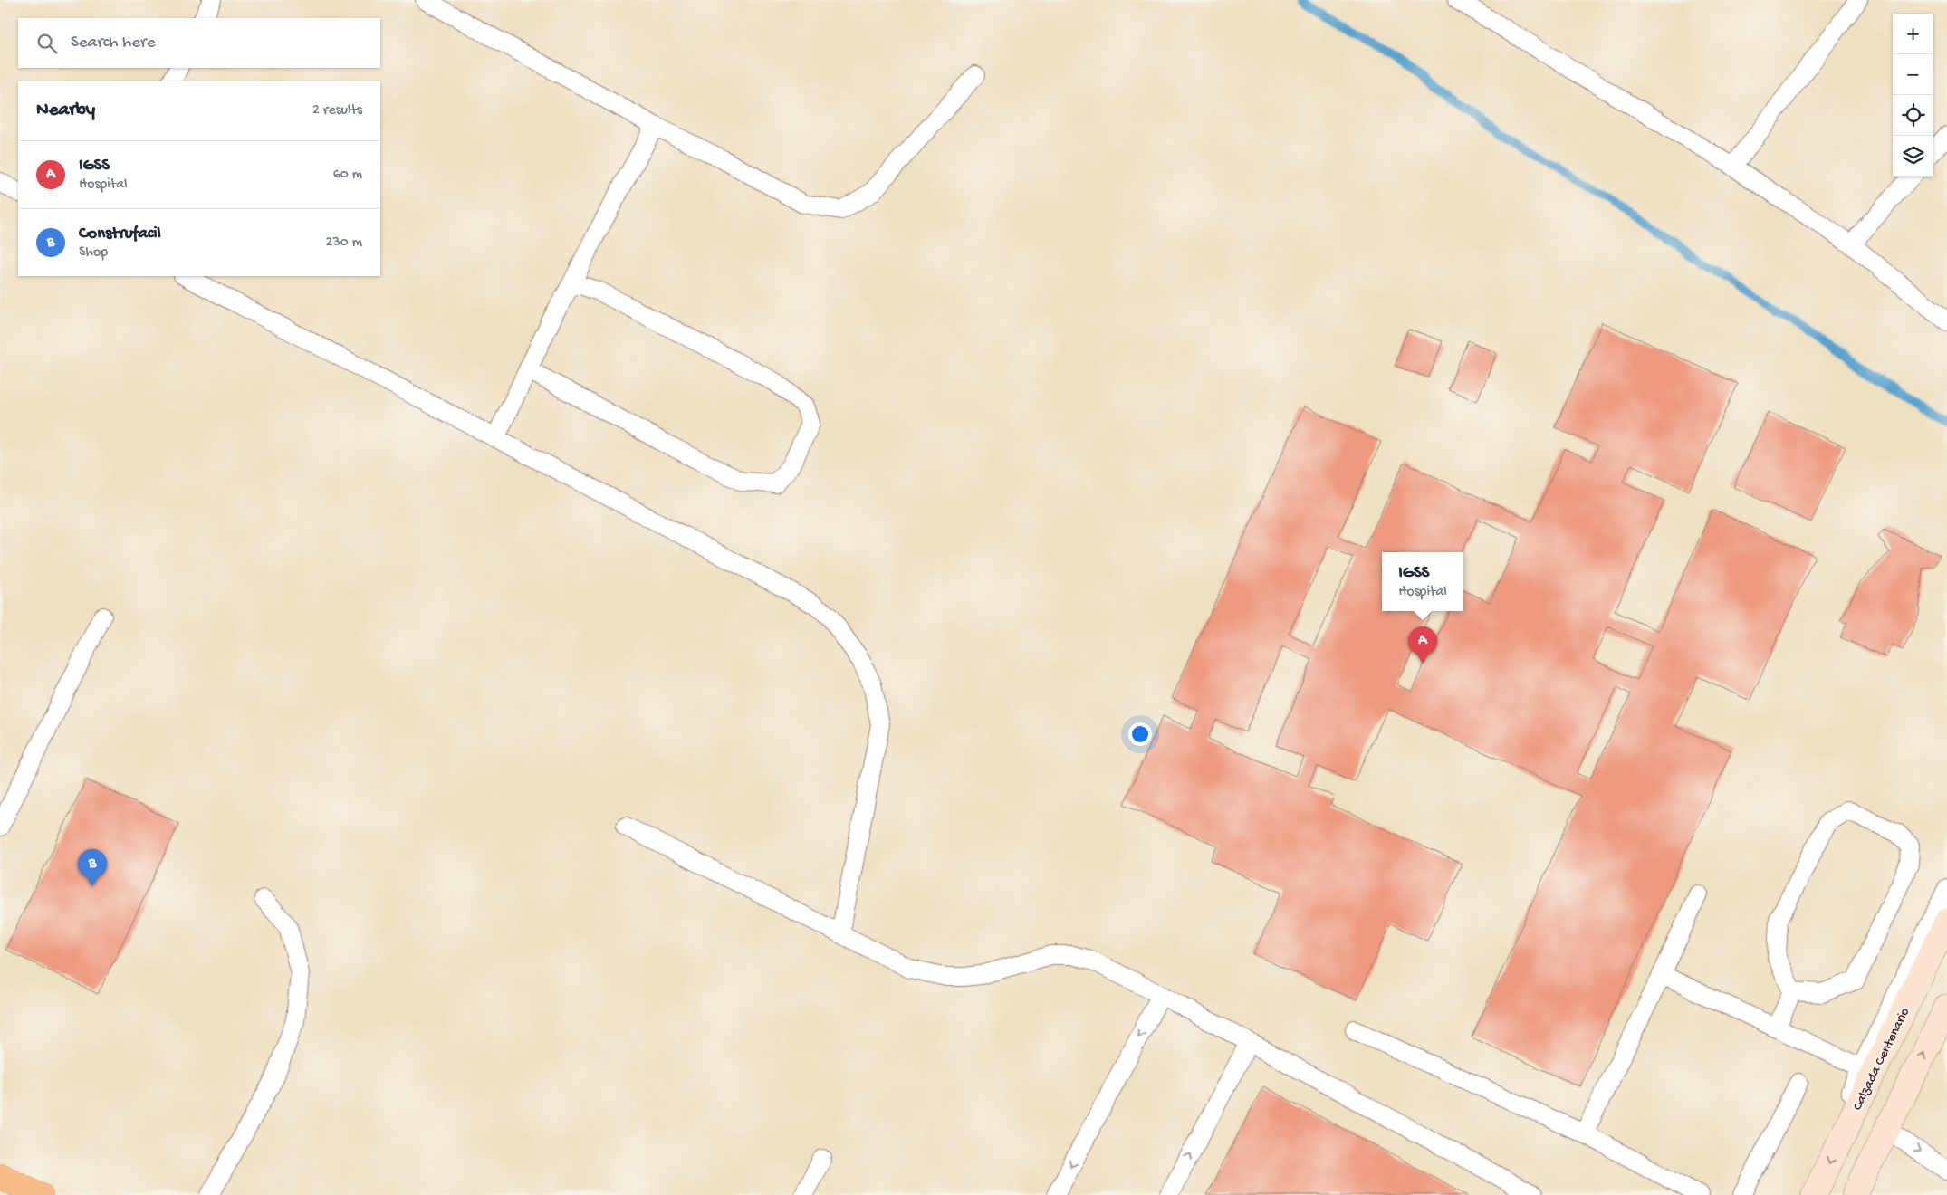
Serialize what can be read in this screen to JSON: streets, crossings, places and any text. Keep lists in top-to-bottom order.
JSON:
{
  "streets": {
    "main road": ["Calzada Centenario"]
  },
  "page": {
    "map_buttons": ["+", "−"],
    "search": "Search here",
    "heading": ["Nearby", "2 results"],
    "list": [
      {
        "mark": "A",
        "name": "IGSS",
        "note": "Hospital",
        "value": "60 m"
      },
      {
        "mark": "B",
        "name": "Construfacil",
        "note": "Shop",
        "value": "230 m"
      }
    ],
    "popup": ["IGSS", "Hospital"],
    "pins": ["A", "B"]
  }
}
